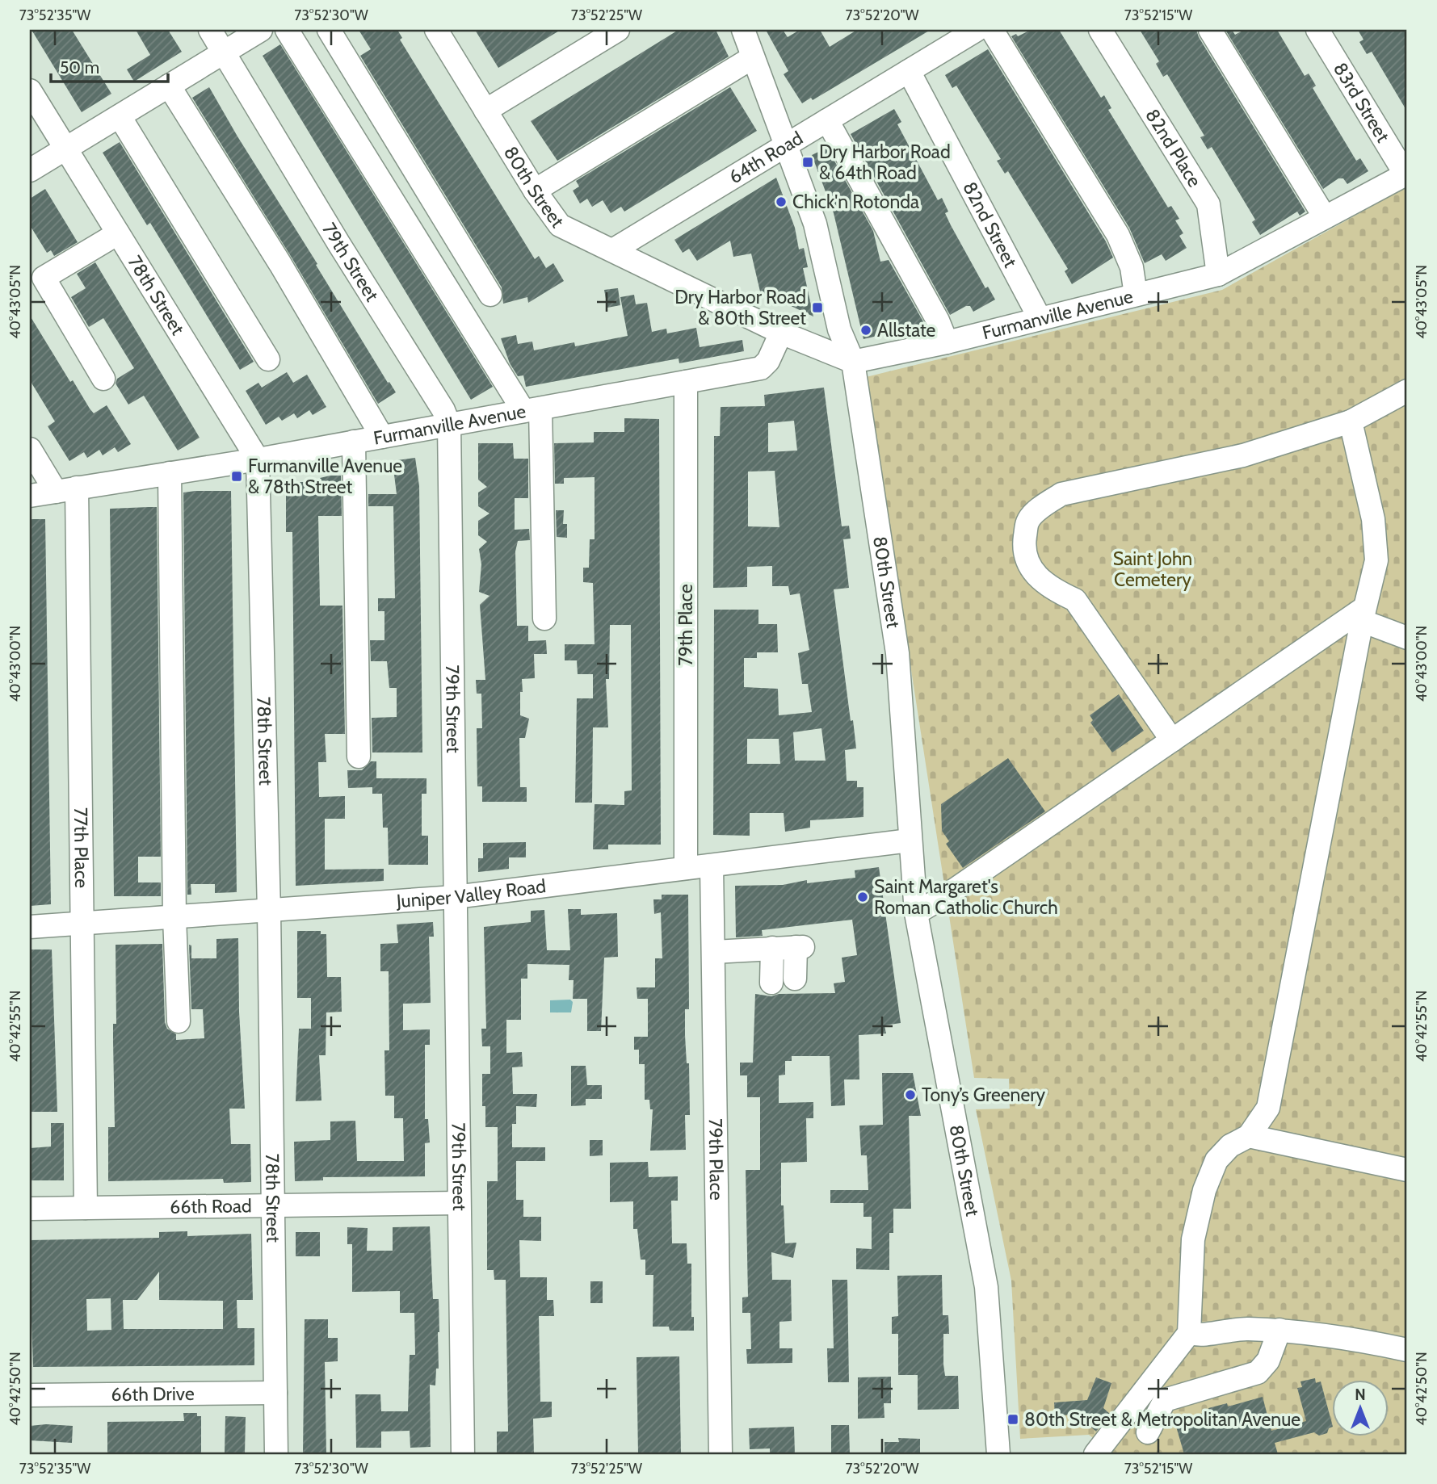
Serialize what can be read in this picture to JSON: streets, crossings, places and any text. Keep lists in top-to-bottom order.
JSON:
{
  "streets": {
    "street": [
      "83rd Street",
      "82nd Place",
      "64th Road",
      "80th Street",
      "82nd Street",
      "79th Street",
      "78th Street",
      "Furmanville Avenue",
      "79th Place",
      "77th Place",
      "Juniper Valley Road",
      "66th Road",
      "66th Drive"
    ]
  },
  "crossings": [
    ["83rd Street", "Furmanville Avenue"],
    ["82nd Place", "Furmanville Avenue"],
    ["64th Road", "80th Street"],
    ["64th Road", "82nd Street"],
    ["80th Street", "Furmanville Avenue"],
    ["80th Street", "Juniper Valley Road"],
    ["82nd Street", "Furmanville Avenue"],
    ["79th Street", "Furmanville Avenue"],
    ["79th Street", "Juniper Valley Road"],
    ["79th Street", "66th Road"],
    ["78th Street", "Furmanville Avenue"],
    ["78th Street", "Juniper Valley Road"],
    ["78th Street", "66th Road"],
    ["78th Street", "66th Drive"],
    ["Furmanville Avenue", "79th Place"],
    ["Furmanville Avenue", "77th Place"],
    ["79th Place", "Juniper Valley Road"],
    ["77th Place", "Juniper Valley Road"],
    ["77th Place", "66th Road"]
  ],
  "parks": ["Saint John Cemetery"],
  "places": {
    "transit": [
      "Dry Harbor Road & 64th Road",
      "Dry Harbor Road & 80th Street",
      "Furmanville Avenue & 78th Street",
      "80th Street & Metropolitan Avenue"
    ],
    "other": [
      "Chick'n Rotonda",
      "Allstate",
      "Saint Margaret's Roman Catholic Church",
      "Tony’s Greenery"
    ]
  },
  "scale_bar": "50 m",
  "north": "top",
  "coordinates": [
    "73°52'35\"W",
    "73°52'30\"W",
    "73°52'25\"W",
    "73°52'20\"W",
    "73°52'15\"W",
    "40°43'05\"N",
    "40°43'00\"N",
    "40°42'55\"N",
    "40°42'50\"N"
  ]
}
